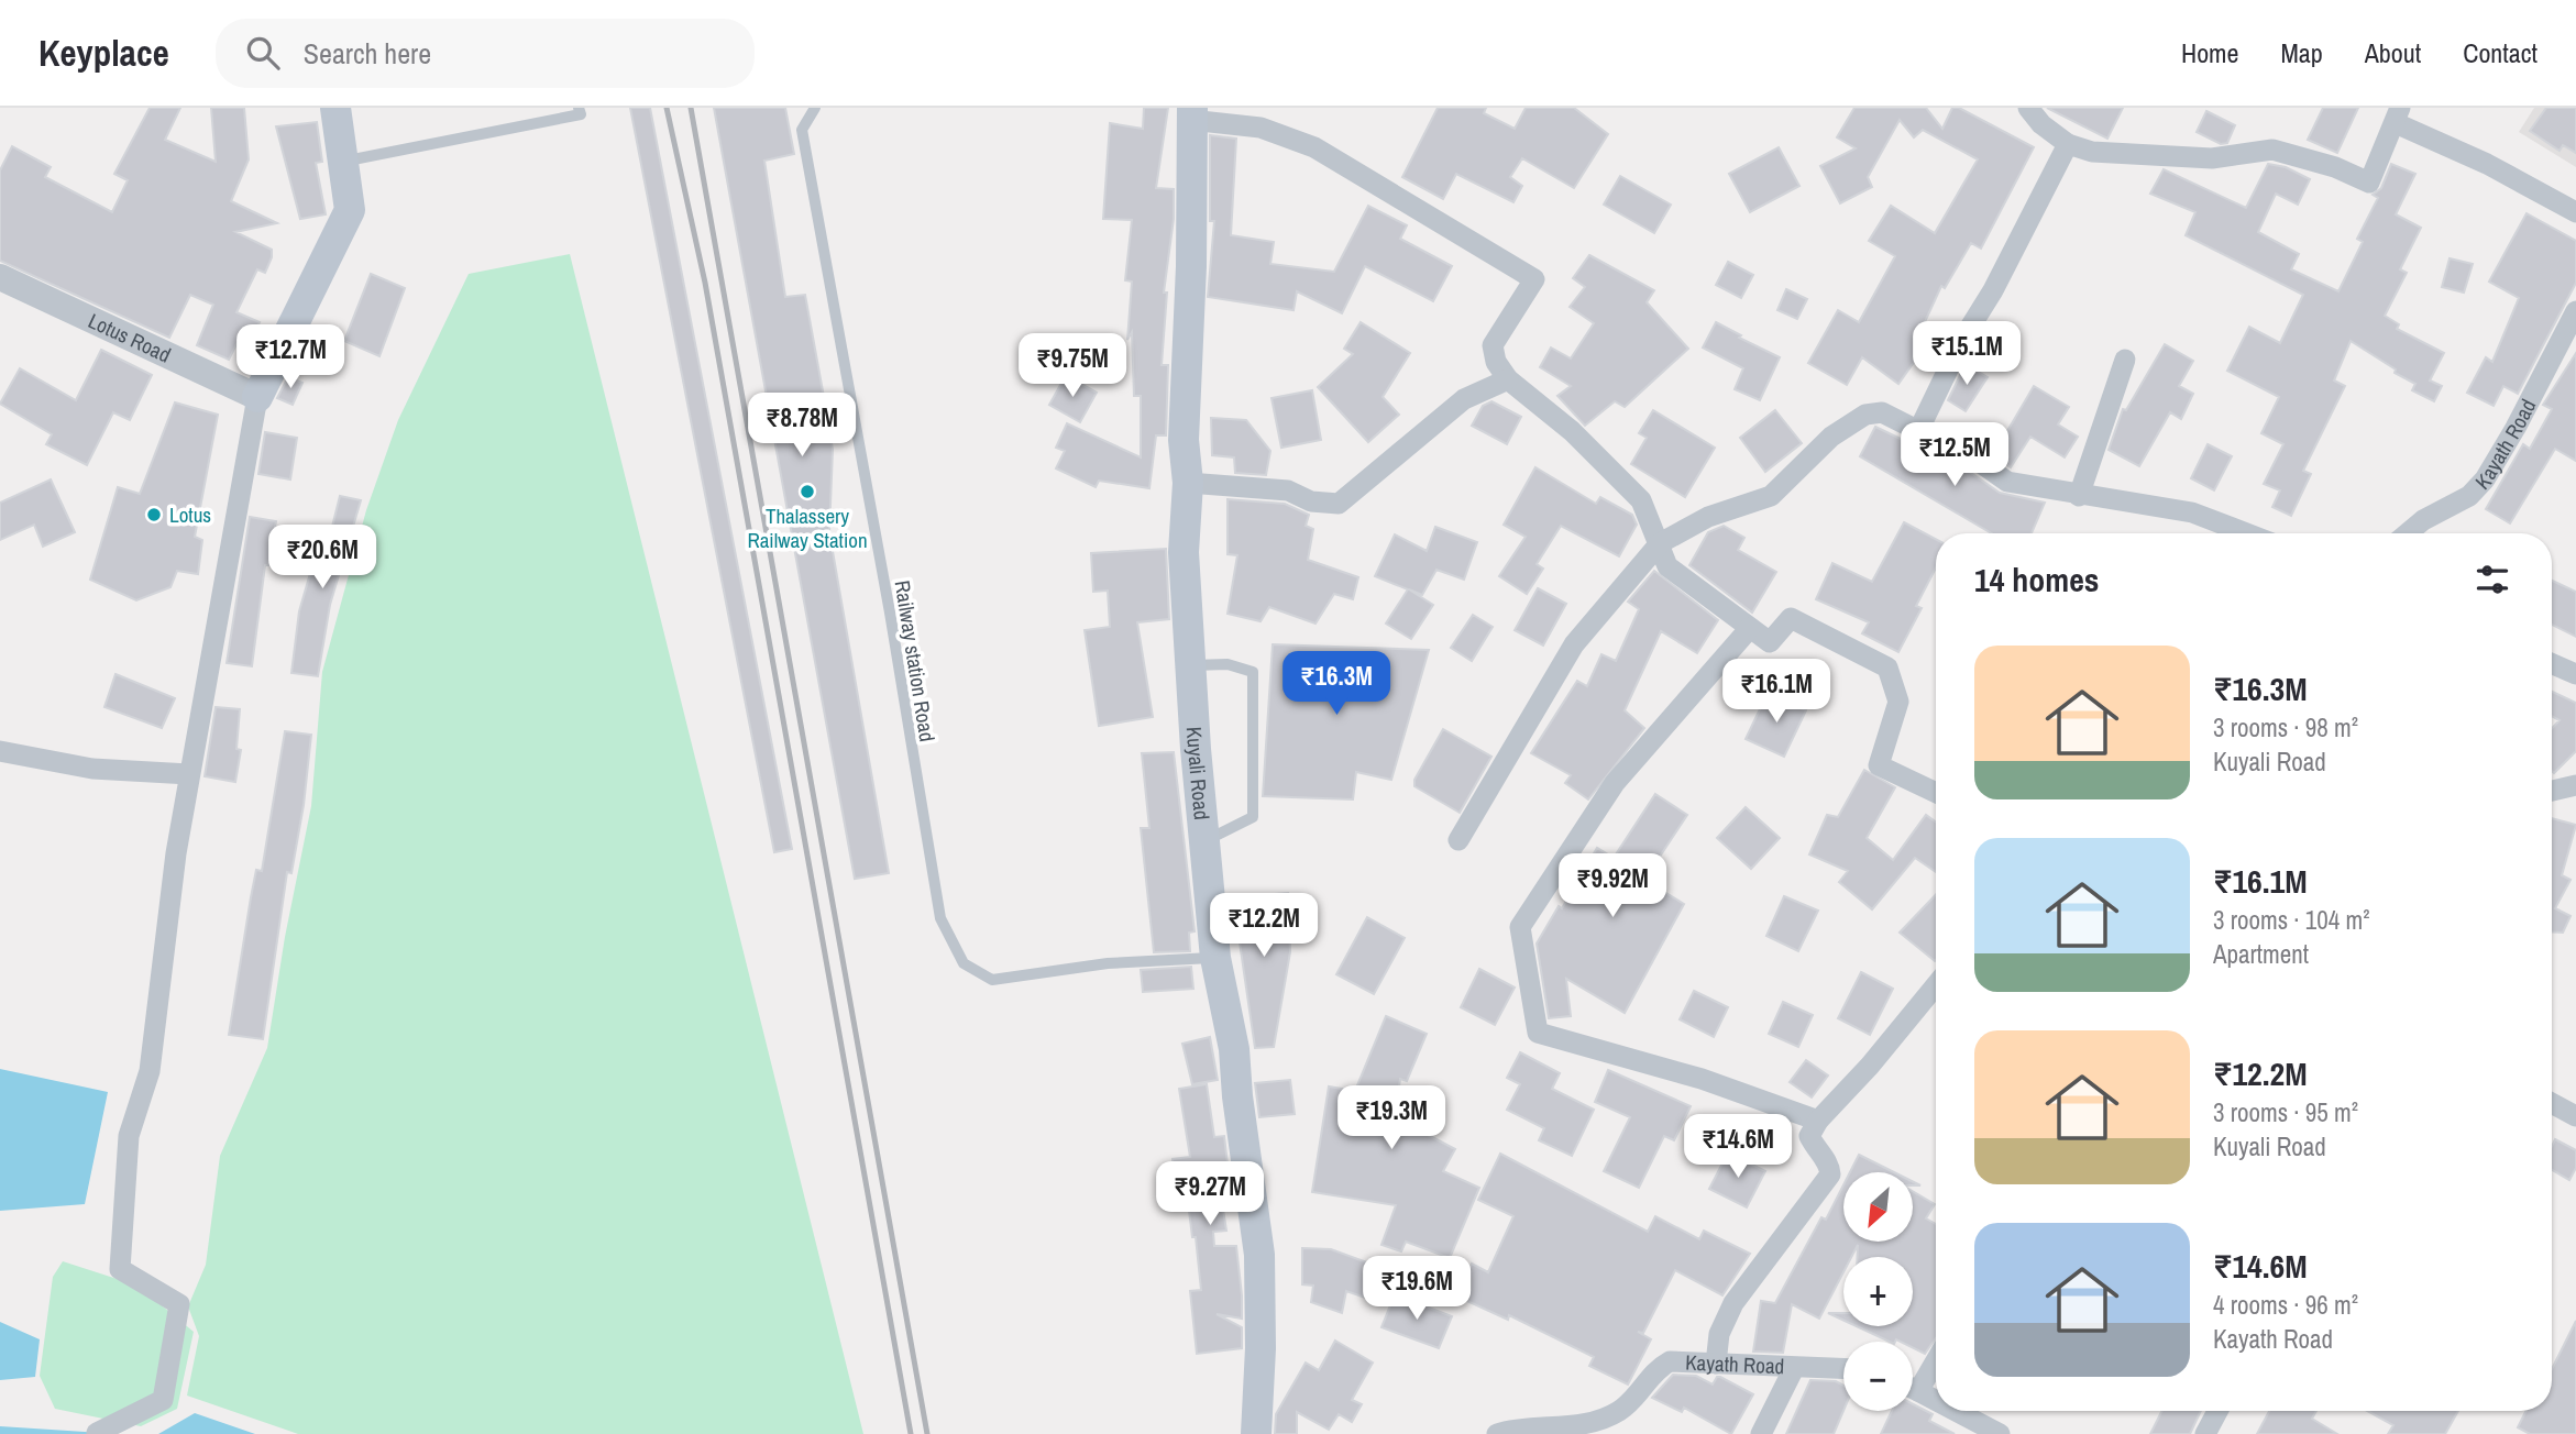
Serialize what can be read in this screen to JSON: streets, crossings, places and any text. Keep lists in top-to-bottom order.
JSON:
{
  "streets": {
    "main road": ["Kuyali Road"],
    "street": ["Lotus Road", "Kayath Road"],
    "lane": ["Railway station Road"]
  },
  "crossings": [
    ["Railway station Road", "Kuyali Road"]
  ],
  "places": ["Thalassery Railway Station", "Lotus"],
  "north": "bottom left",
  "page": {
    "header": "Keyplace",
    "search": "Search here",
    "nav": [
      "Home",
      "Map",
      "About",
      "Contact"
    ],
    "price": [
      "₹15.1M",
      "₹12.7M",
      "₹9.75M",
      "₹8.78M",
      "₹12.5M",
      "₹20.6M",
      "₹16.3M",
      "₹16.1M",
      "₹9.92M",
      "₹12.2M",
      "₹19.3M",
      "₹14.6M",
      "₹9.27M",
      "₹19.6M"
    ],
    "heading": "14 homes",
    "list": [
      {
        "name": "₹16.3M",
        "note": "3 rooms · 98 m² · Kuyali Road"
      },
      {
        "name": "₹16.1M",
        "note": "3 rooms · 104 m² · Apartment"
      },
      {
        "name": "₹12.2M",
        "note": "3 rooms · 95 m² · Kuyali Road"
      },
      {
        "name": "₹14.6M",
        "note": "4 rooms · 96 m² · Kayath Road"
      }
    ],
    "map_buttons": ["+", "−"]
  }
}
